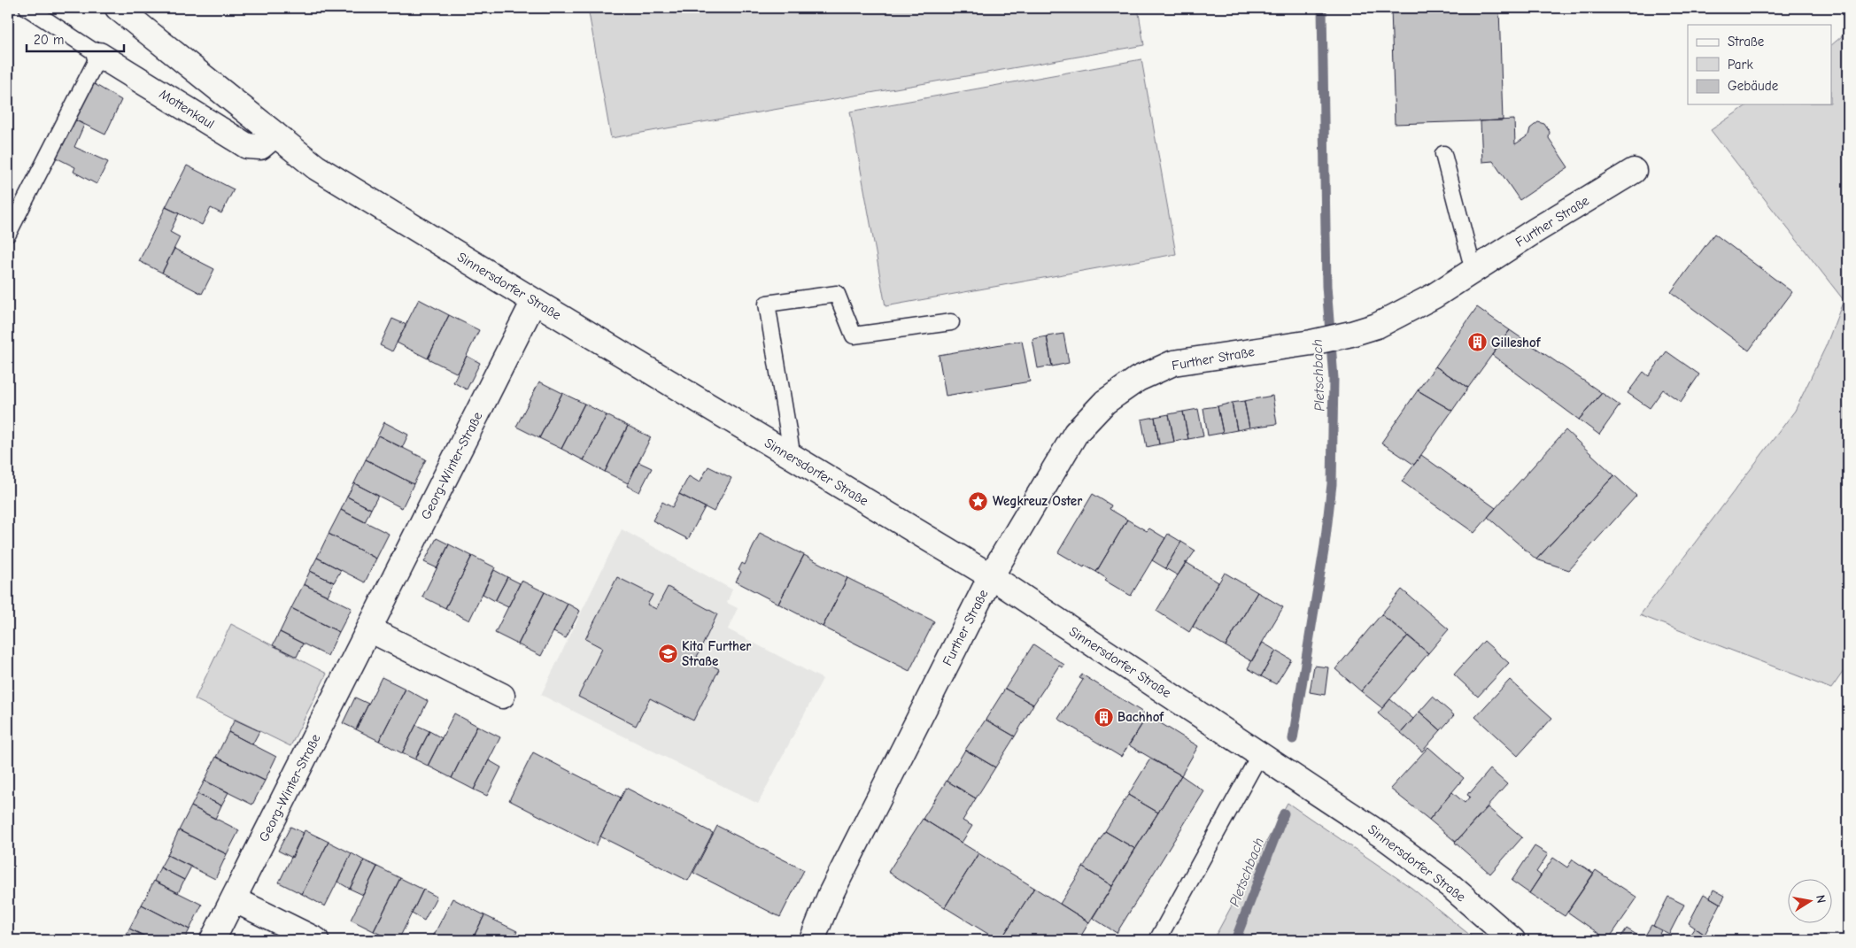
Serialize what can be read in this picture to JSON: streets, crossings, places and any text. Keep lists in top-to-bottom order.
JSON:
{
  "streets": {
    "street": [
      "Mottenkaul",
      "Further Straße",
      "Sinnersdorfer Straße",
      "Georg-Winter-Straße"
    ]
  },
  "crossings": [
    ["Mottenkaul", "Sinnersdorfer Straße"],
    ["Further Straße", "Sinnersdorfer Straße"],
    ["Sinnersdorfer Straße", "Georg-Winter-Straße"]
  ],
  "water": ["Pletschbach"],
  "places": {
    "building": ["Gilleshof", "Bachhof"],
    "place": ["Wegkreuz Oster"],
    "school or university": ["Kita Further Straße"]
  },
  "legend": ["Straße", "Park", "Gebäude"],
  "scale_bar": "20 m",
  "north": "right"
}
